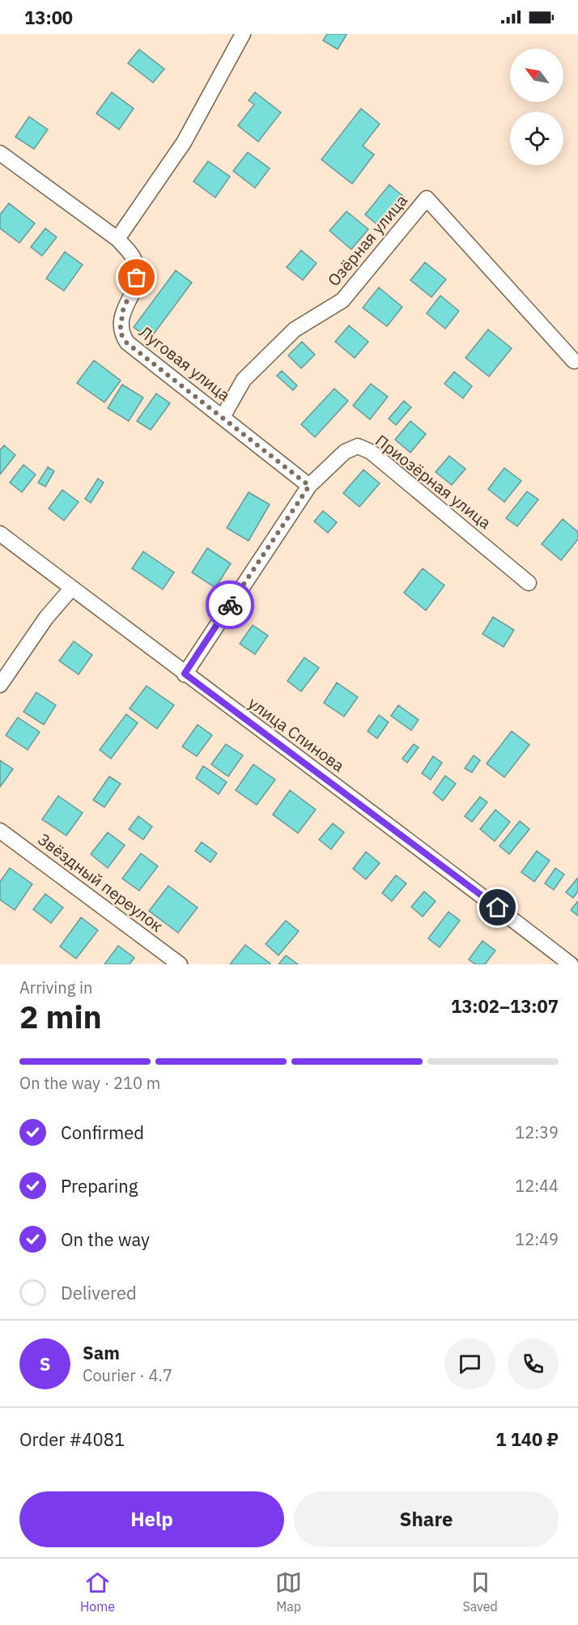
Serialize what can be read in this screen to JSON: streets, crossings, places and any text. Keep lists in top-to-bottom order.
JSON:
{
  "streets": {
    "street": [
      "Озёрная улица",
      "Луговая улица",
      "Приозёрная улица",
      "улица Спинова",
      "Звёздный переулок"
    ]
  },
  "crossings": [
    ["Озёрная улица", "Луговая улица"],
    ["Луговая улица", "Приозёрная улица"],
    ["Приозёрная улица", "улица Спинова"]
  ],
  "north": "top left",
  "page": {
    "status": "13:00",
    "heading": ["2 min", "Arriving in", "13:02–13:07"],
    "panel": [
      "Sam",
      "Courier · 4.7",
      "Order #4081",
      "1 140 ₽"
    ],
    "bar": "On the way · 210 m",
    "list": [
      ["Confirmed", "12:39"],
      ["Preparing", "12:44"],
      ["On the way", "12:49"],
      "Delivered"
    ],
    "round": "S",
    "buttons": ["Help", "Share"],
    "tabs": ["Home", "Map", "Saved"]
  }
}
